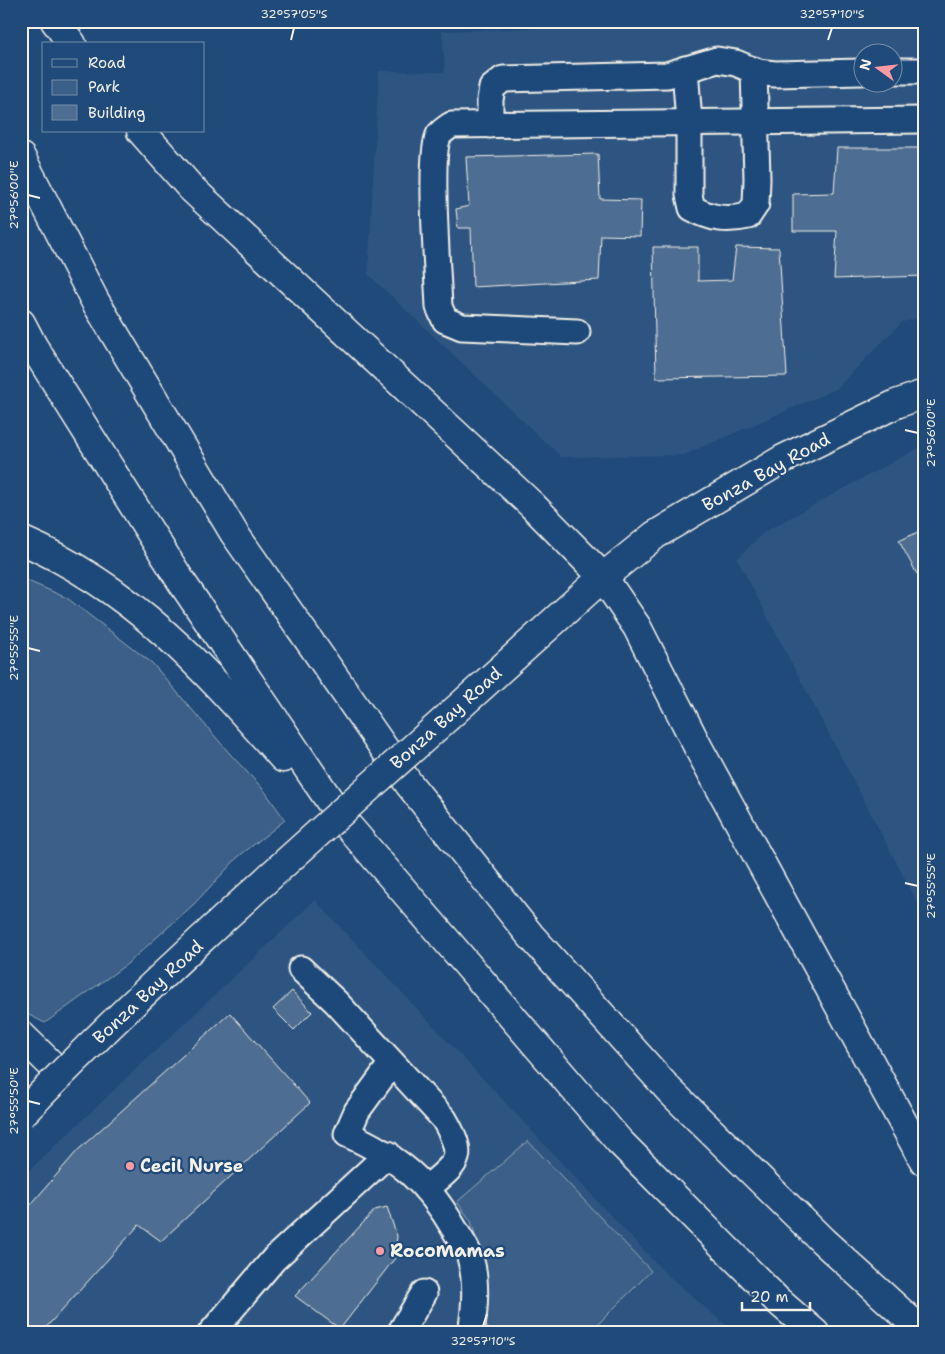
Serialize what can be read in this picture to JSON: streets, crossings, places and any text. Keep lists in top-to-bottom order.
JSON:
{
  "streets": {
    "main road": ["Bonza Bay Road"]
  },
  "places": ["Cecil Nurse", "RocoMamas"],
  "legend": ["Road", "Park", "Building"],
  "scale_bar": "20 m",
  "north": "left",
  "coordinates": [
    "32°57'05\"S",
    "32°57'10\"S",
    "27°56'00\"E",
    "27°55'55\"E",
    "27°55'50\"E"
  ]
}
